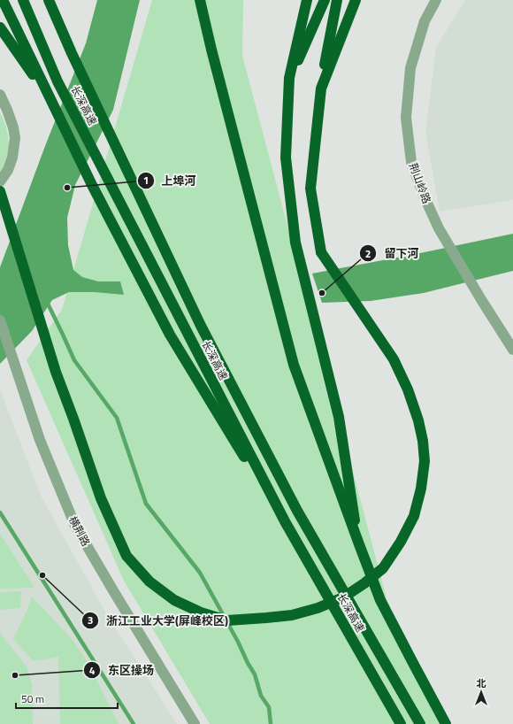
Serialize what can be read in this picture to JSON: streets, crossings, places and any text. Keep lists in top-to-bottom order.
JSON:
{
  "streets": {
    "highway": ["长深高速"],
    "street": ["荆山岭路", "横荆路"]
  },
  "places": [
    "上埠河",
    "留下河",
    "浙江工业大学(屏峰校区)",
    "东区操场"
  ],
  "scale_bar": "50 m",
  "north": "top"
}
